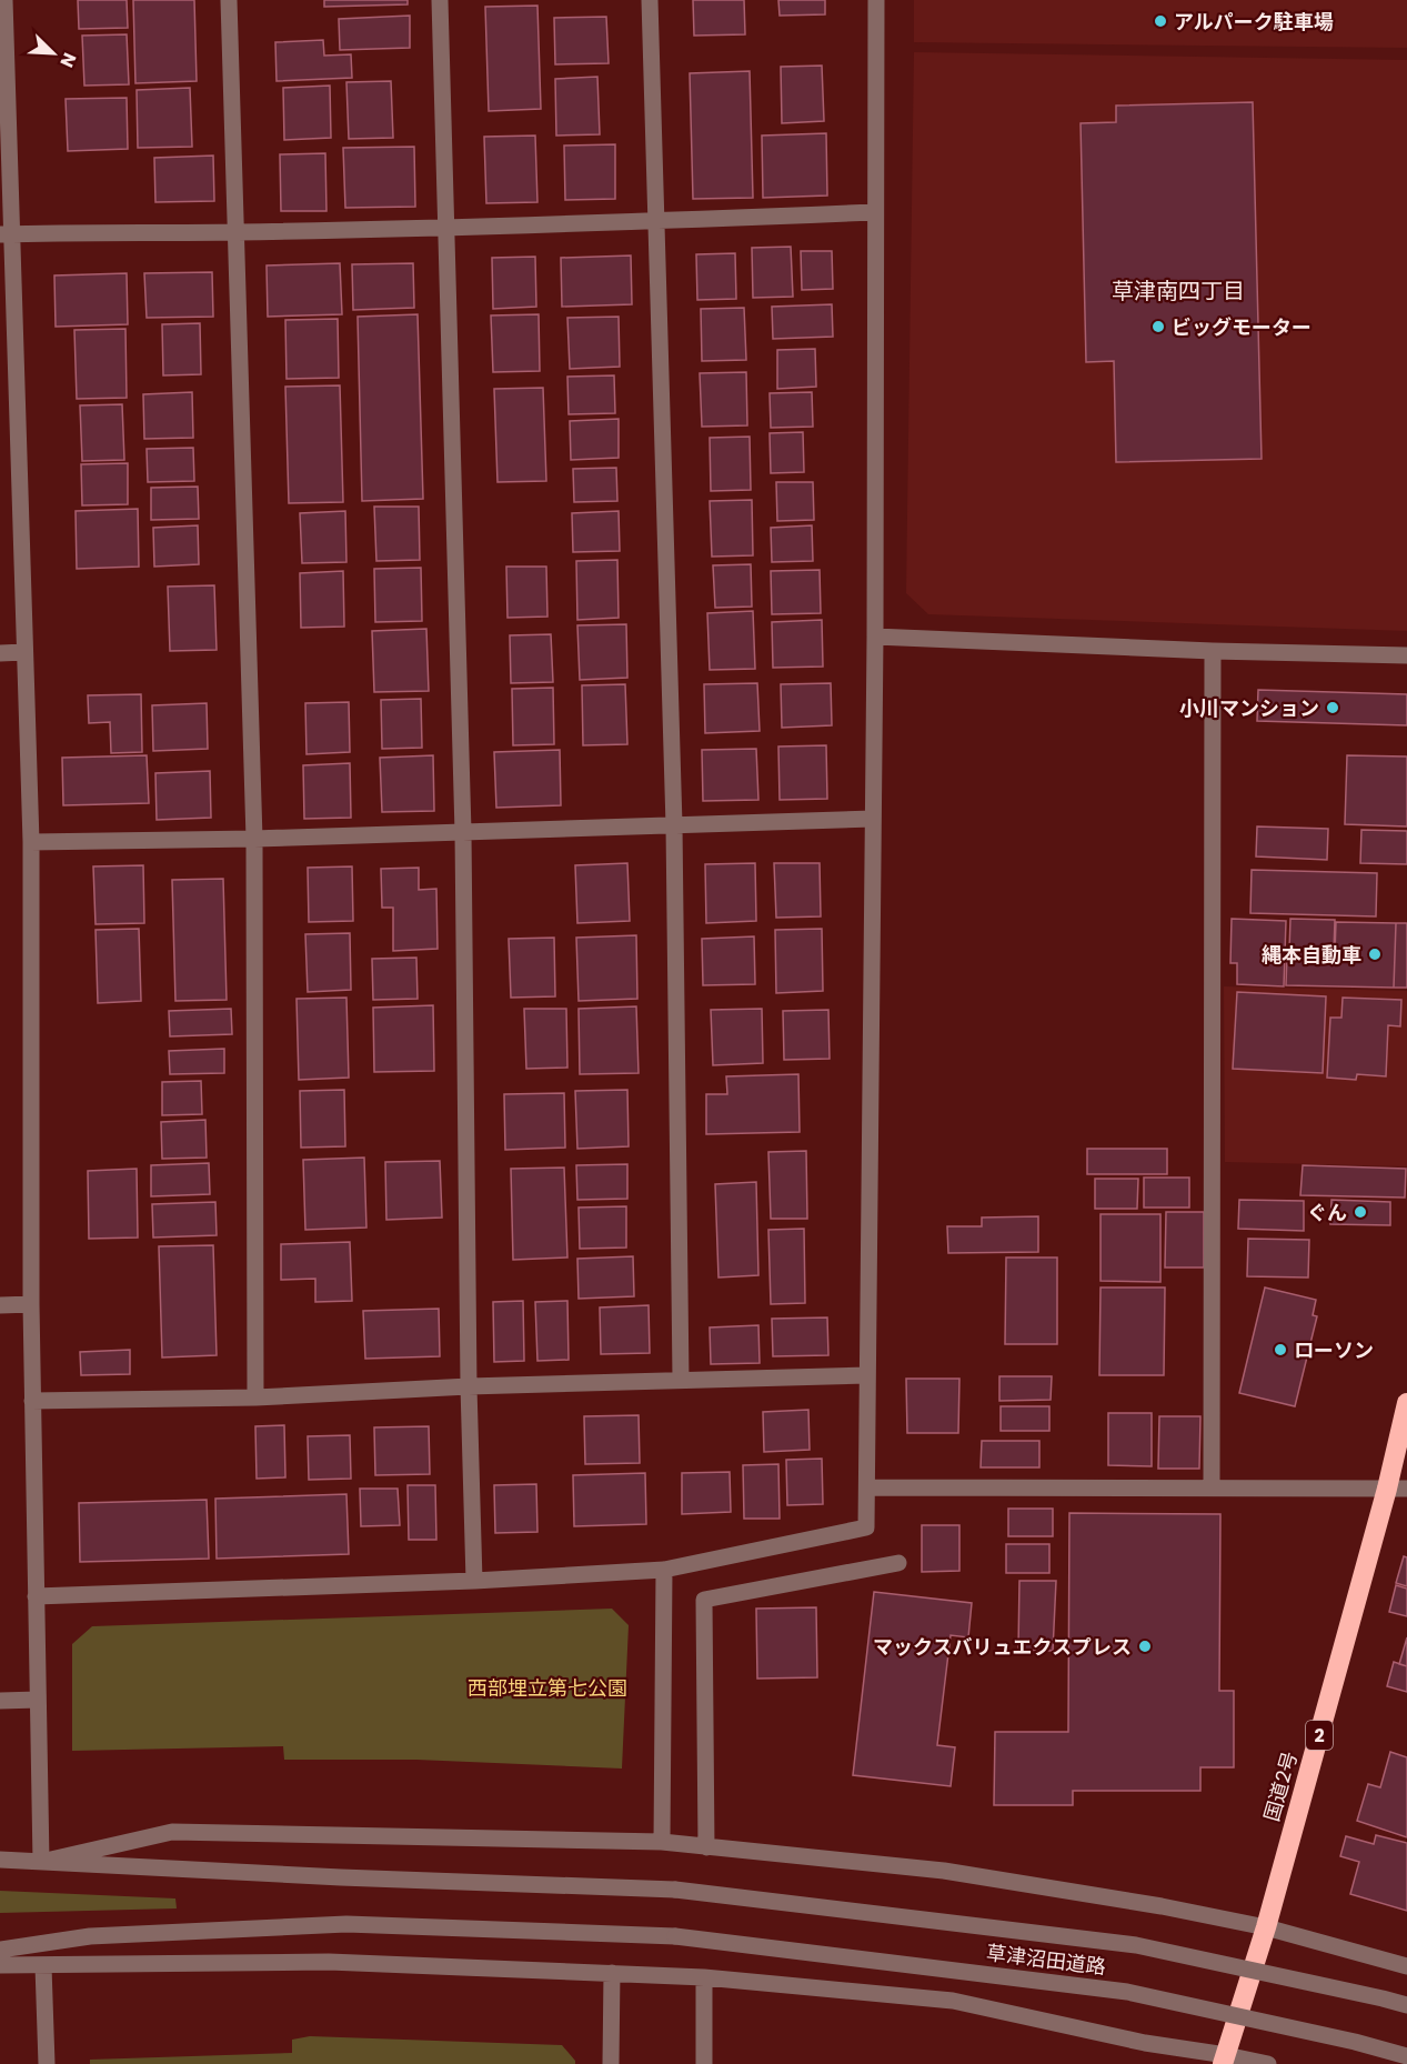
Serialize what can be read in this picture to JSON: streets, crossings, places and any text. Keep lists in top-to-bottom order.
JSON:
{
  "streets": {
    "highway": ["2", "国道2号"],
    "street": ["草津沼田道路"]
  },
  "districts": ["草津南四丁目"],
  "parks": ["西部埋立第七公園"],
  "places": [
    "アルパーク駐車場",
    "ビッグモーター",
    "小川マンション",
    "縄本自動車",
    "ぐん",
    "ローソン",
    "マックスバリュエクスプレス"
  ],
  "north": "bottom right"
}
